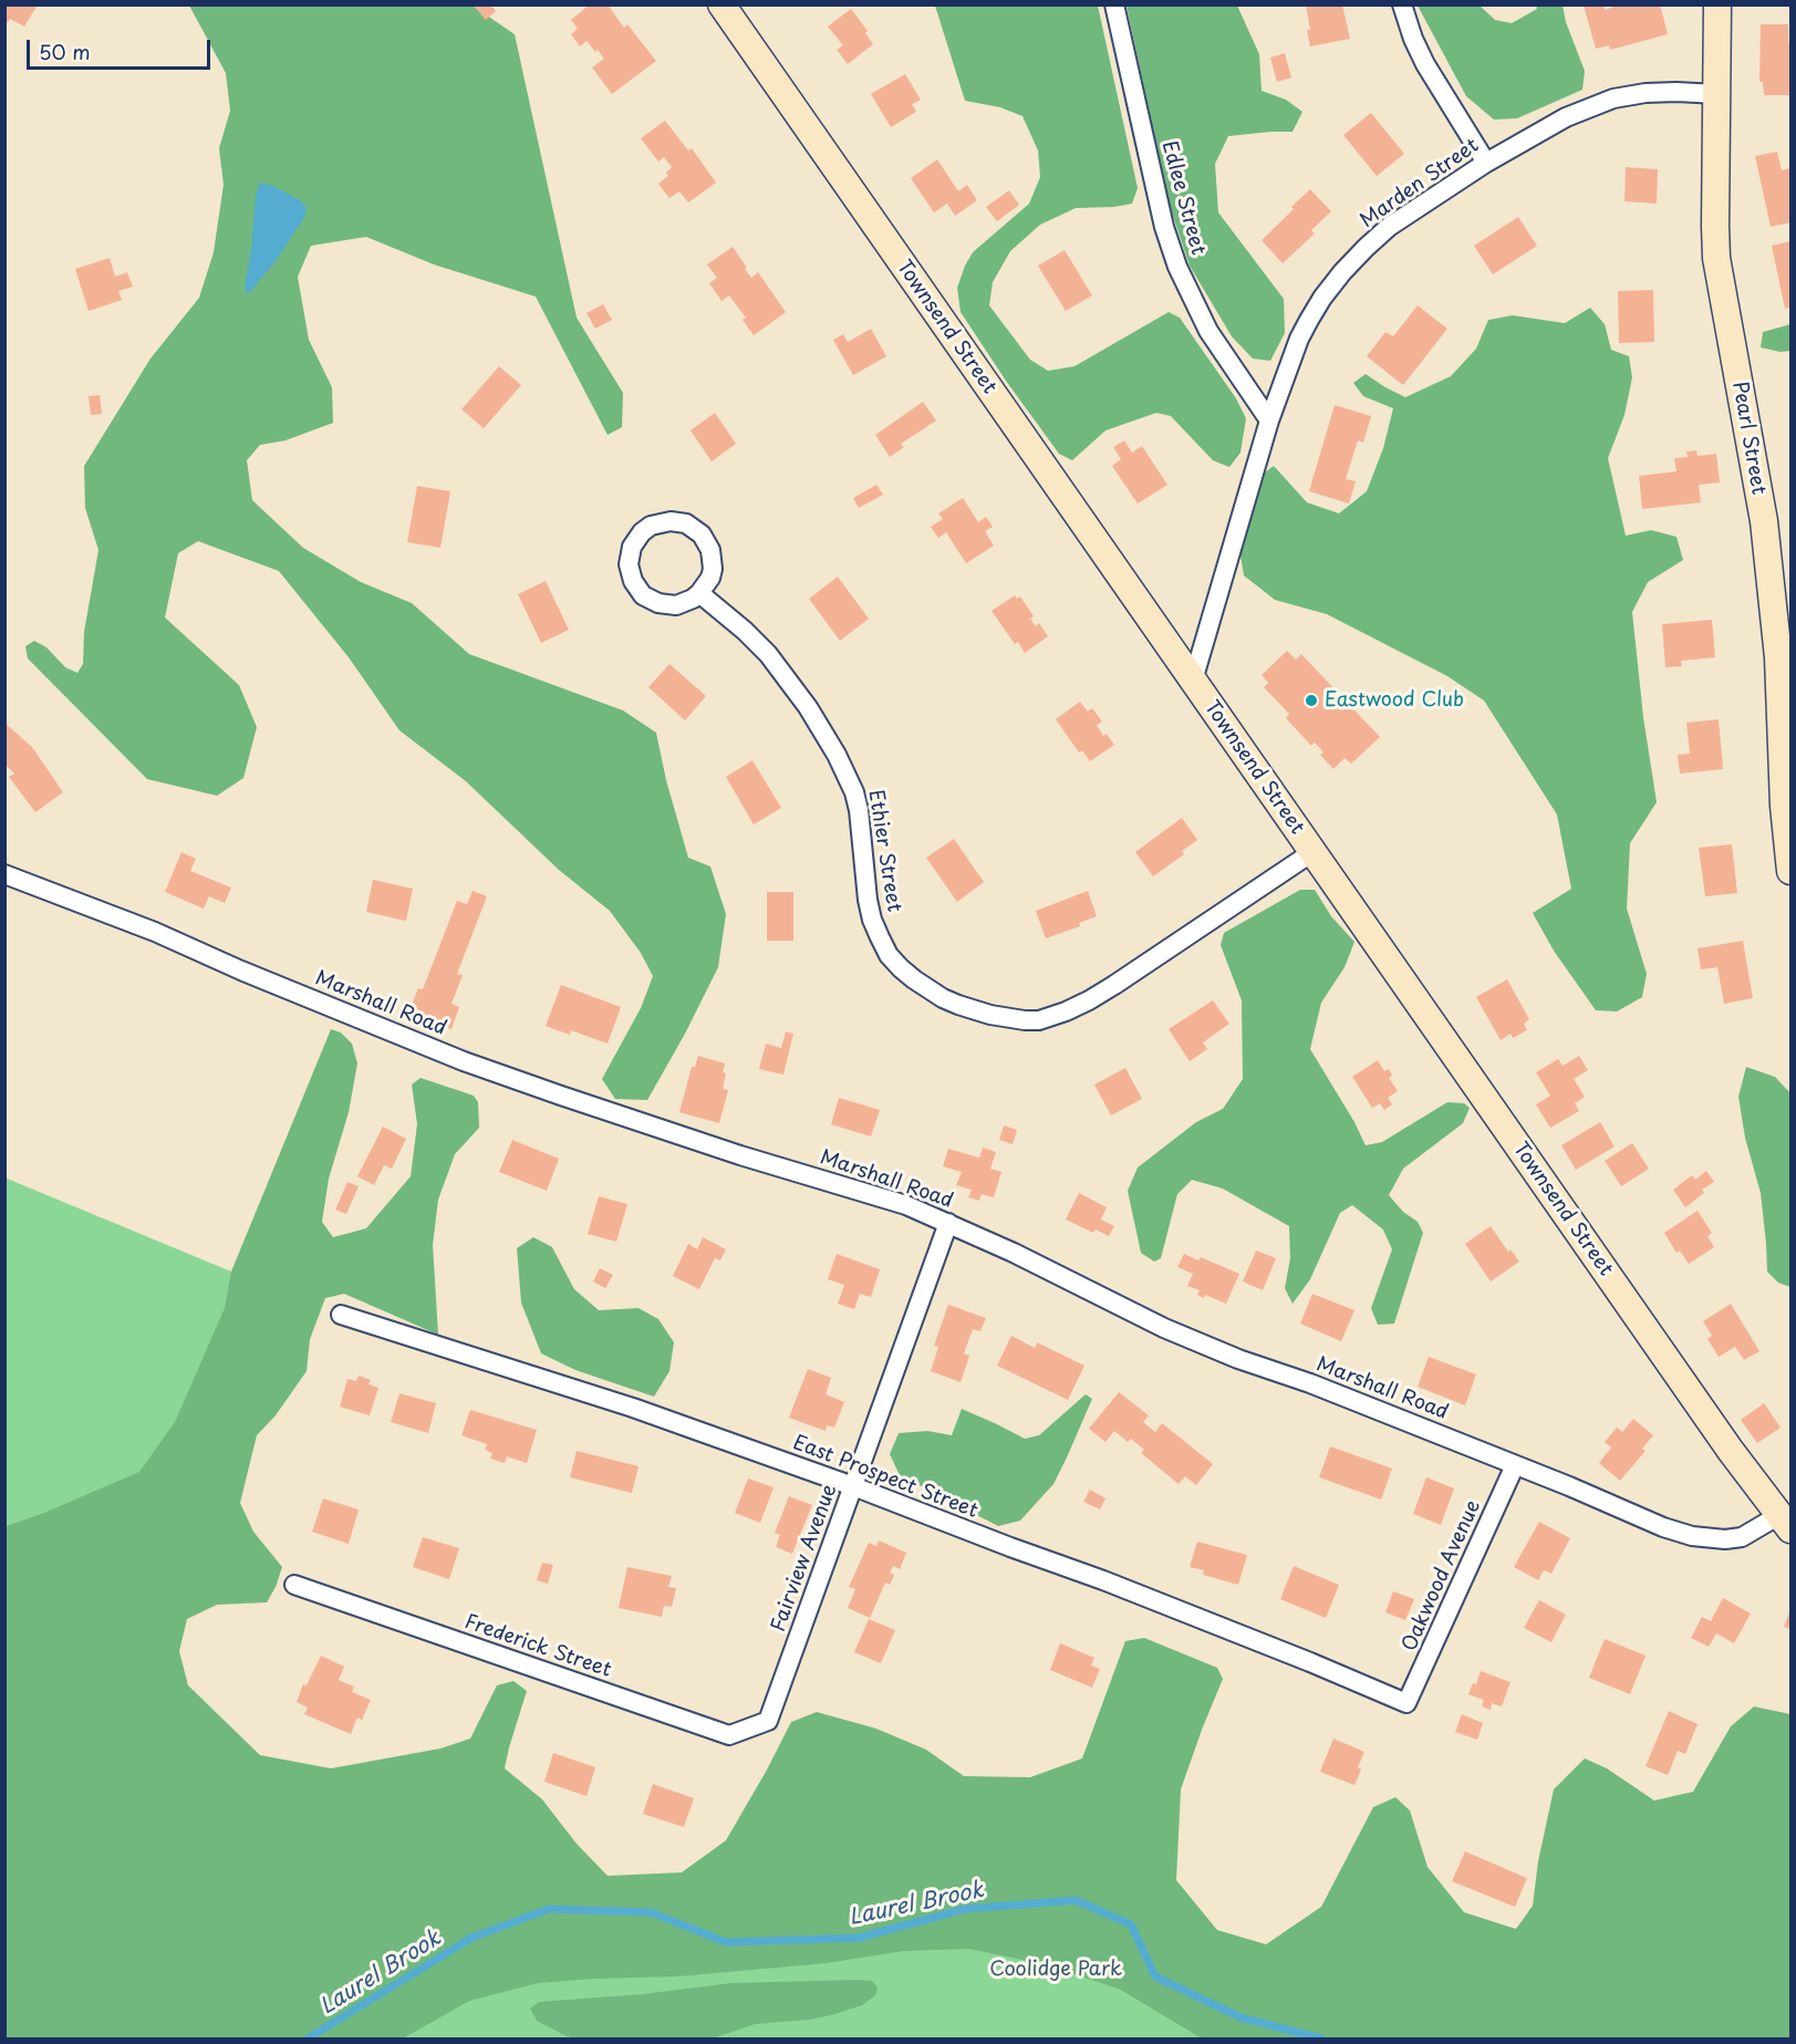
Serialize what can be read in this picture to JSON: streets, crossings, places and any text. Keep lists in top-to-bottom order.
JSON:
{
  "streets": {
    "street": [
      "Marden Street",
      "Edlee Street",
      "Townsend Street",
      "Pearl Street",
      "Ethier Street",
      "Marshall Road",
      "East Prospect Street",
      "Fairview Avenue",
      "Oakwood Avenue",
      "Frederick Street"
    ]
  },
  "crossings": [
    ["Marden Street", "Edlee Street"],
    ["Marden Street", "Townsend Street"],
    ["Marden Street", "Pearl Street"],
    ["Townsend Street", "Ethier Street"],
    ["Townsend Street", "Marshall Road"],
    ["Marshall Road", "Fairview Avenue"],
    ["Marshall Road", "Oakwood Avenue"],
    ["East Prospect Street", "Fairview Avenue"],
    ["East Prospect Street", "Oakwood Avenue"],
    ["Fairview Avenue", "Frederick Street"]
  ],
  "water": ["Laurel Brook"],
  "parks": ["Coolidge Park"],
  "places": ["Eastwood Club"],
  "scale_bar": "50 m"
}
